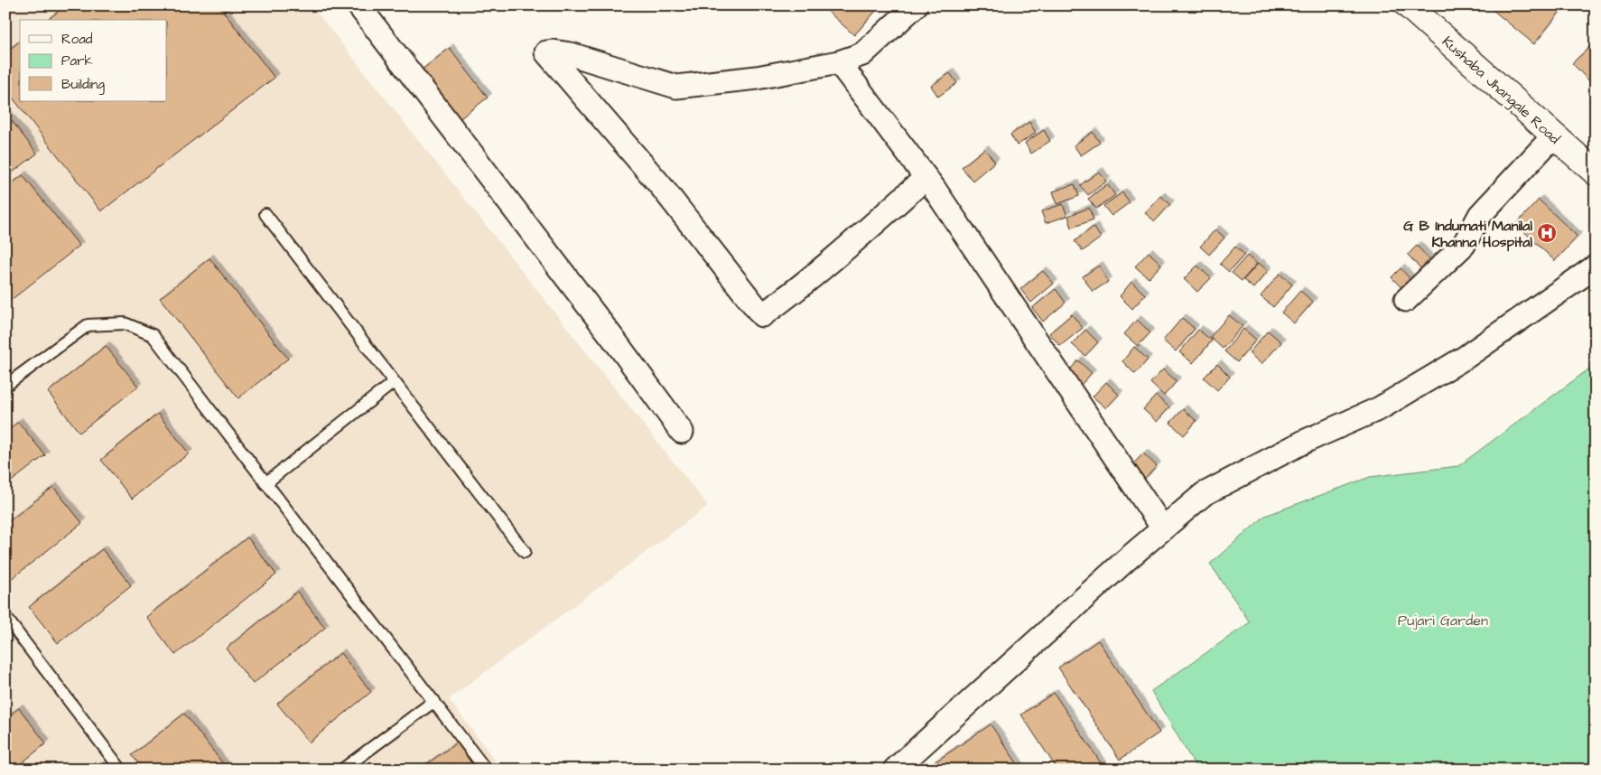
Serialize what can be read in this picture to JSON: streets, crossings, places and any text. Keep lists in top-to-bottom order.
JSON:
{
  "streets": {
    "street": ["Kushaba Jhangale Road"]
  },
  "parks": ["Pujari Garden"],
  "places": {
    "hospital": ["G B Indumati Manilal Khanna Hospital"]
  },
  "legend": ["Road", "Park", "Building"]
}
